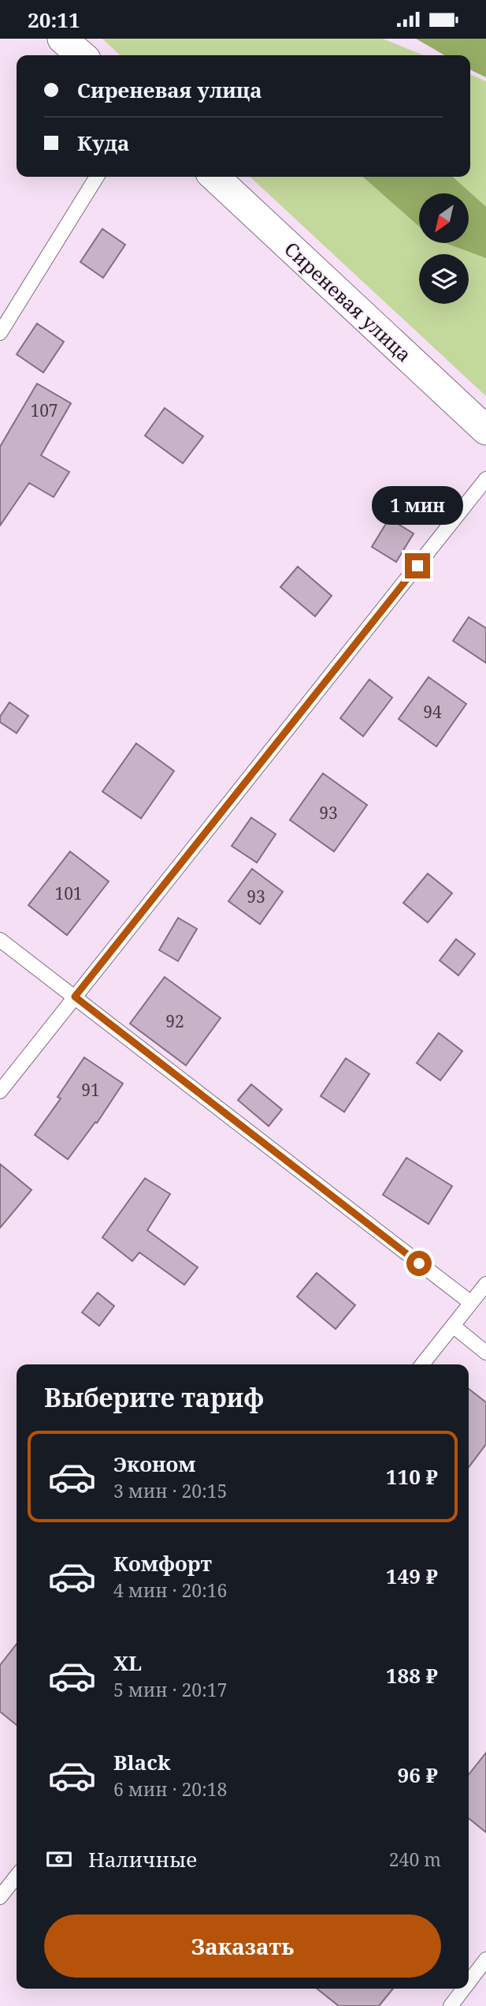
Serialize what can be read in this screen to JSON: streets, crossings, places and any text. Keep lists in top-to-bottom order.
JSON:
{
  "streets": {
    "street": ["Сиреневая улица"]
  },
  "house_numbers": [
    "107",
    "94",
    "93",
    "101",
    "93",
    "92",
    "91"
  ],
  "north": "bottom left",
  "page": {
    "status": "20:11",
    "banner": ["Сиреневая улица", "Куда"],
    "bubble": "1 мин",
    "heading": "Выберите тариф",
    "list": [
      {
        "name": "Эконом",
        "note": "3 мин · 20:15",
        "value": "110 ₽"
      },
      {
        "name": "Комфорт",
        "note": "4 мин · 20:16",
        "value": "149 ₽"
      },
      {
        "name": "XL",
        "note": "5 мин · 20:17",
        "value": "188 ₽"
      },
      {
        "name": "Black",
        "note": "6 мин · 20:18",
        "value": "96 ₽"
      }
    ],
    "pay": ["Наличные", "240 m"],
    "buttons": "Заказать"
  }
}
